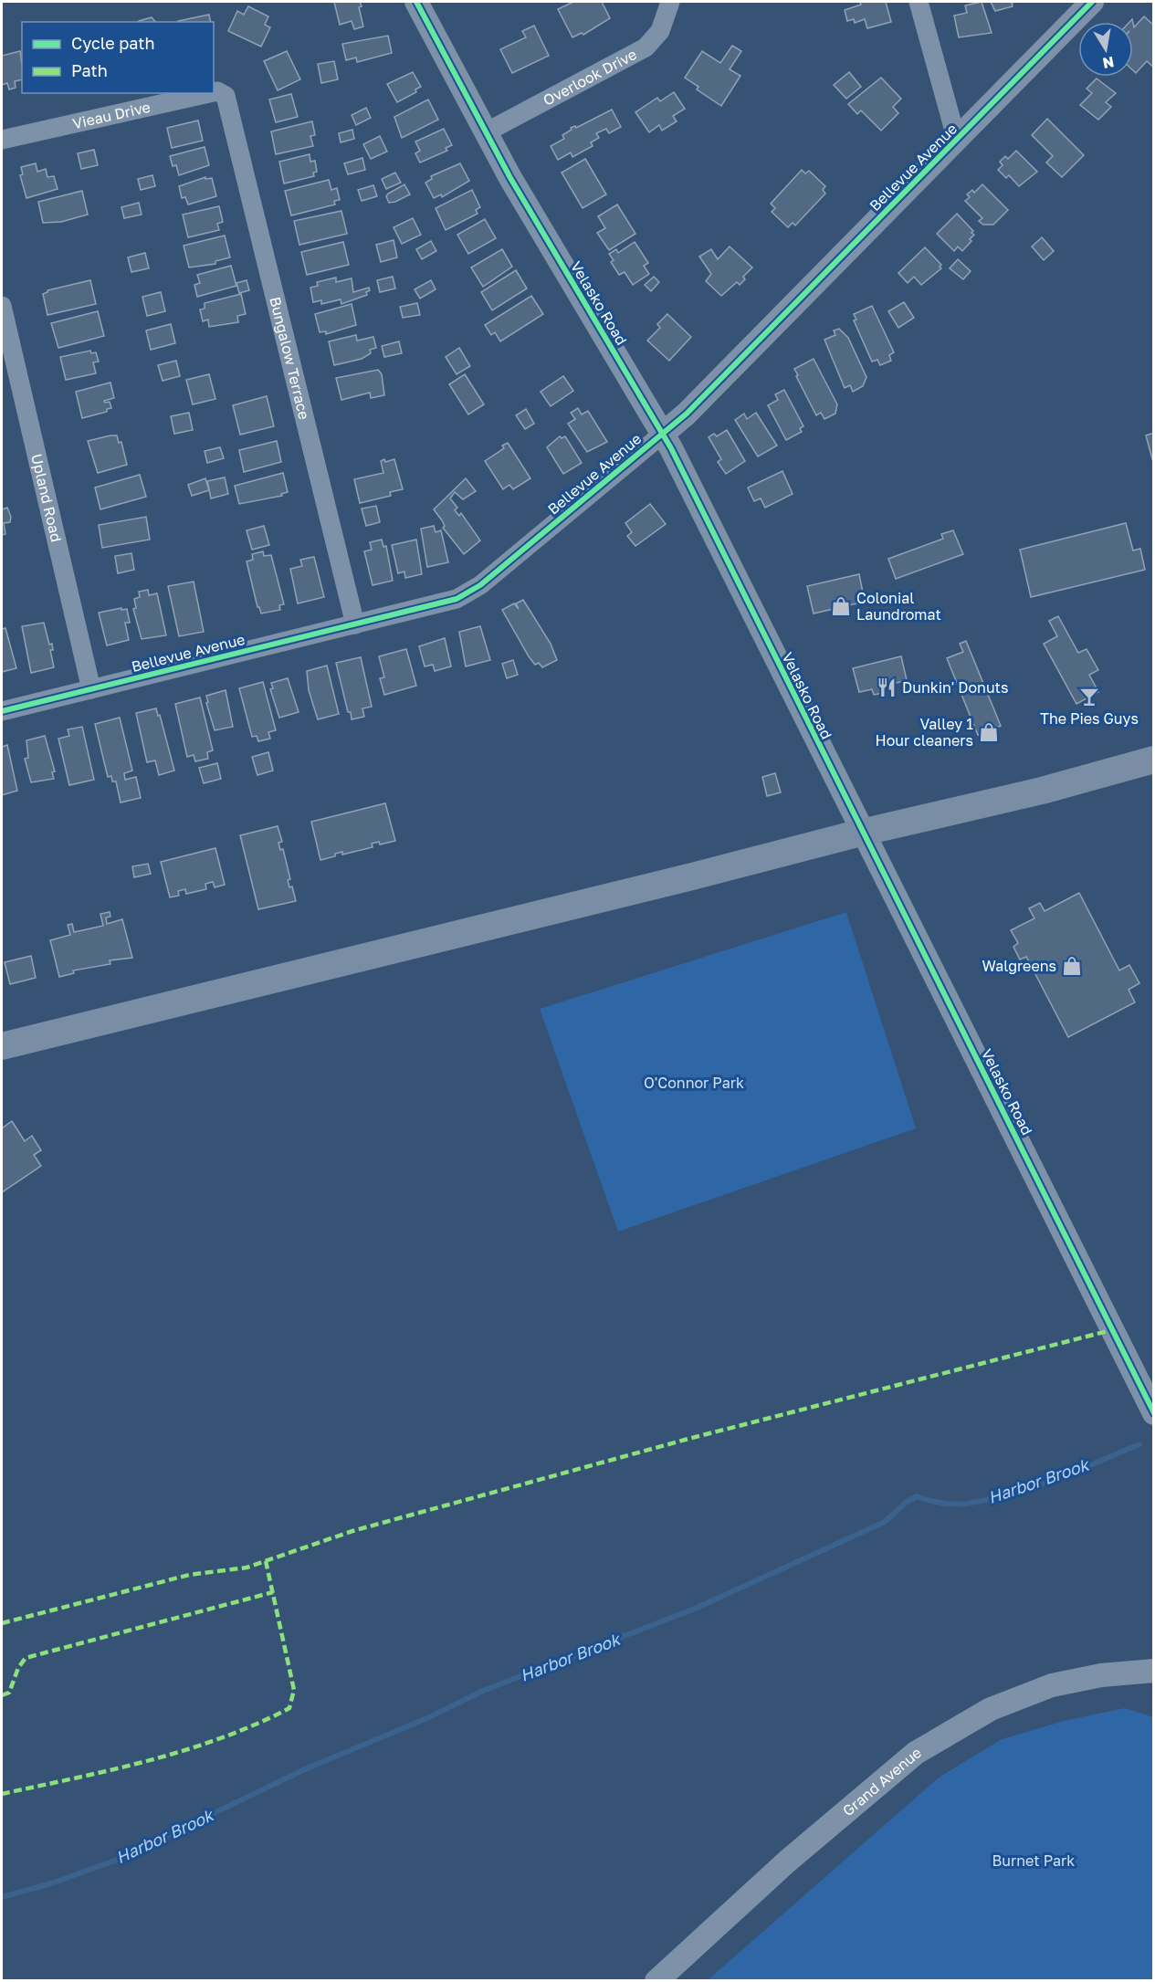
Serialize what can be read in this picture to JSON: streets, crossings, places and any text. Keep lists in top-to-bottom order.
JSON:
{
  "streets": {
    "street": [
      "Overlook Drive",
      "Vieau Drive",
      "Bellevue Avenue",
      "Velasko Road",
      "Bungalow Terrace",
      "Upland Road",
      "Grand Avenue"
    ]
  },
  "crossings": [
    ["Overlook Drive", "Velasko Road"],
    ["Vieau Drive", "Bungalow Terrace"],
    ["Bellevue Avenue", "Velasko Road"],
    ["Bellevue Avenue", "Bungalow Terrace"],
    ["Bellevue Avenue", "Upland Road"]
  ],
  "water": ["Harbor Brook"],
  "parks": ["O'Connor Park", "Burnet Park"],
  "places": {
    "shop": ["Colonial Laundromat", "Valley 1 Hour cleaners", "Walgreens"],
    "restaurant": ["Dunkin' Donuts"],
    "bar": ["The Pies Guys"]
  },
  "legend": ["Cycle path", "Path"],
  "north": "bottom"
}
